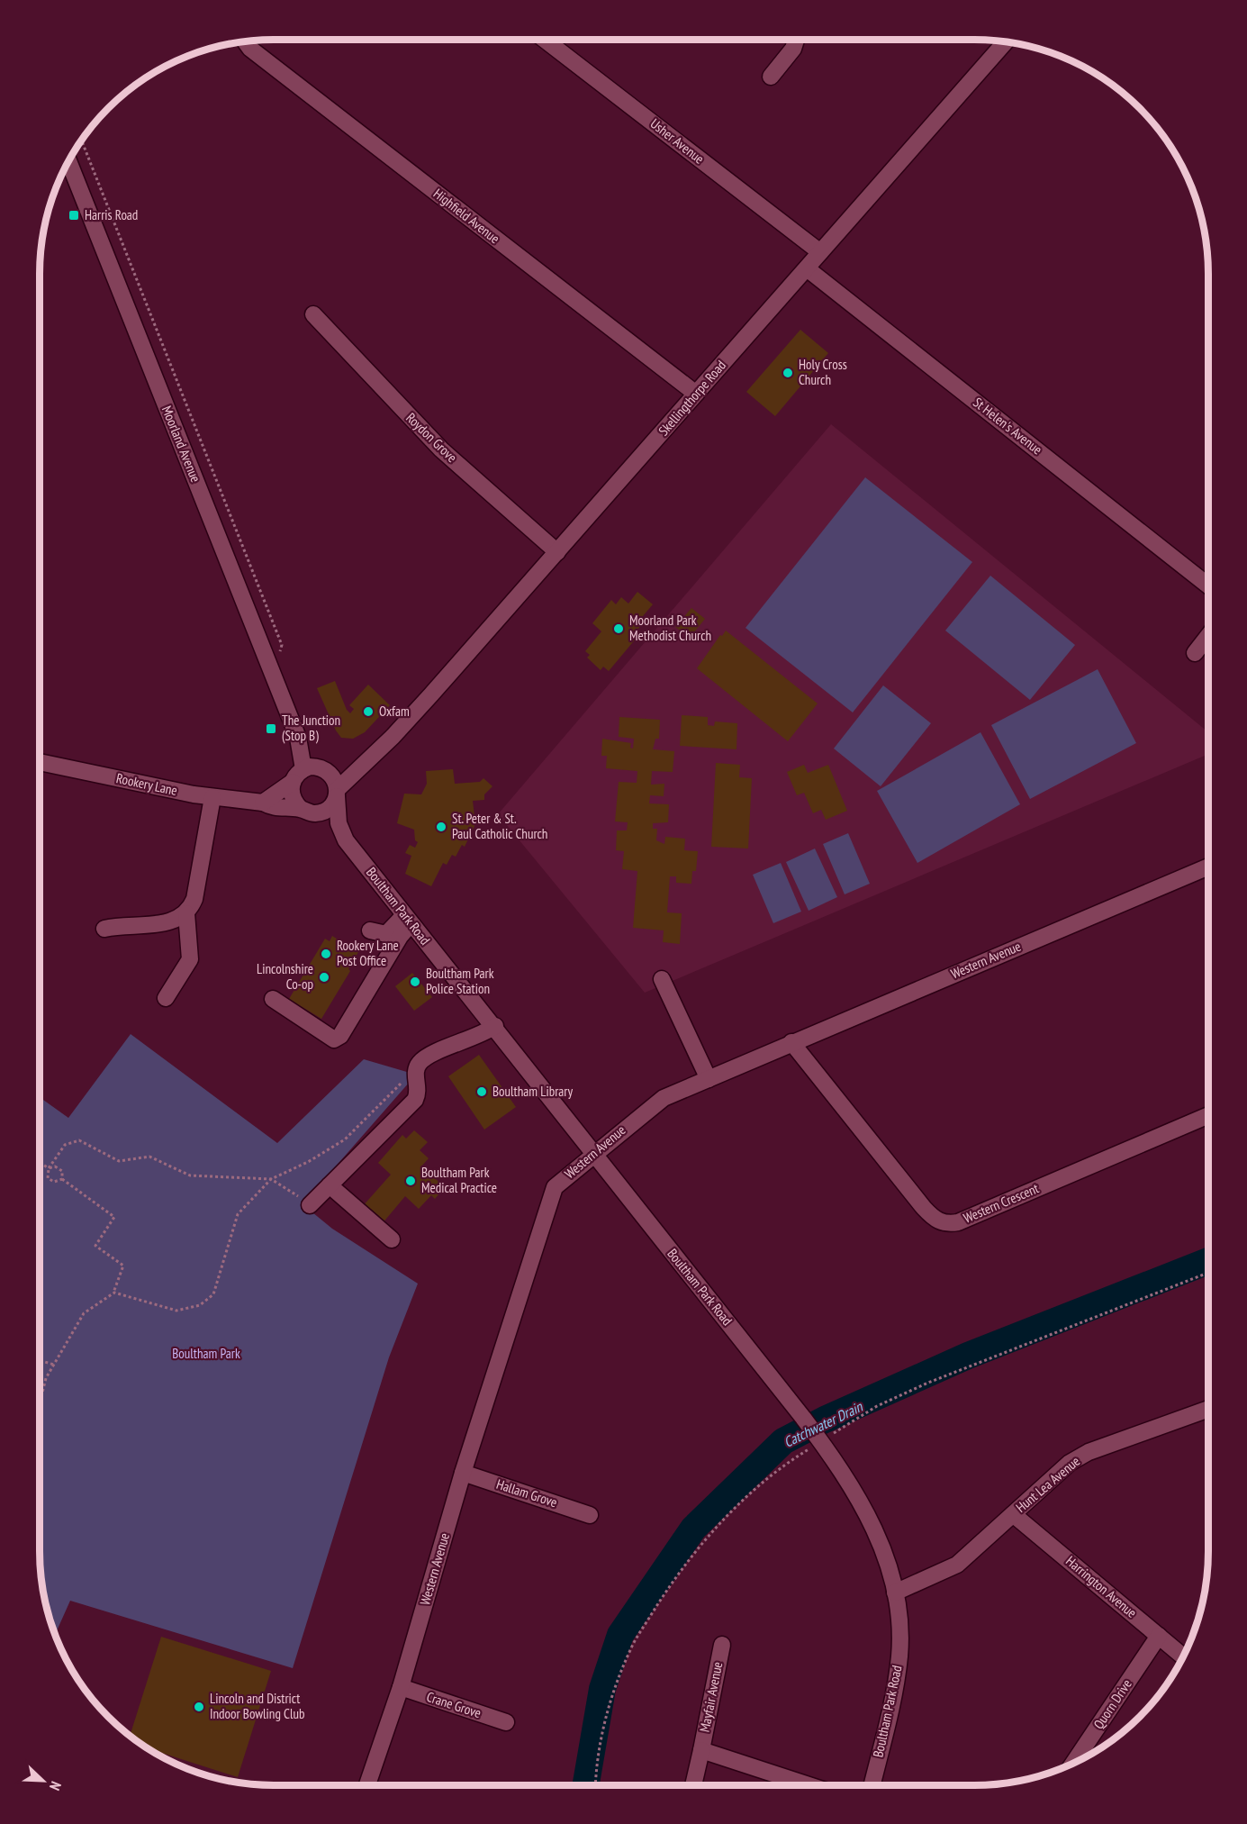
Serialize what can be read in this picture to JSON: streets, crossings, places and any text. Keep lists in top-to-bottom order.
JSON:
{
  "streets": {
    "street": [
      "Usher Avenue",
      "Highfield Avenue",
      "Skellingthorpe Road",
      "St Helen's Avenue",
      "Roydon Grove",
      "Moorland Avenue",
      "Rookery Lane",
      "Boultham Park Road",
      "Western Avenue",
      "Western Crescent",
      "Hunt Lea Avenue",
      "Hallam Grove",
      "Harrington Avenue",
      "Mayfair Avenue",
      "Quorn Drive",
      "Crane Grove"
    ]
  },
  "crossings": [
    ["Usher Avenue", "Skellingthorpe Road"],
    ["Highfield Avenue", "Skellingthorpe Road"],
    ["Skellingthorpe Road", "St Helen's Avenue"],
    ["Skellingthorpe Road", "Roydon Grove"],
    ["Skellingthorpe Road", "Moorland Avenue"],
    ["Skellingthorpe Road", "Rookery Lane"],
    ["Moorland Avenue", "Rookery Lane"],
    ["Boultham Park Road", "Western Avenue"],
    ["Boultham Park Road", "Hunt Lea Avenue"],
    ["Western Avenue", "Western Crescent"],
    ["Western Avenue", "Hallam Grove"],
    ["Western Avenue", "Crane Grove"],
    ["Hunt Lea Avenue", "Harrington Avenue"],
    ["Harrington Avenue", "Quorn Drive"]
  ],
  "water": ["Catchwater Drain"],
  "parks": ["Boultham Park"],
  "places": {
    "transit": ["Harris Road", "The Junction (Stop B)"],
    "other": [
      "Holy Cross Church",
      "Moorland Park Methodist Church",
      "Oxfam",
      "St. Peter & St. Paul Catholic Church",
      "Rookery Lane Post Office",
      "Lincolnshire Co-op",
      "Boultham Park Police Station",
      "Boultham Library",
      "Boultham Park Medical Practice",
      "Lincoln and District Indoor Bowling Club"
    ]
  },
  "north": "bottom right"
}
